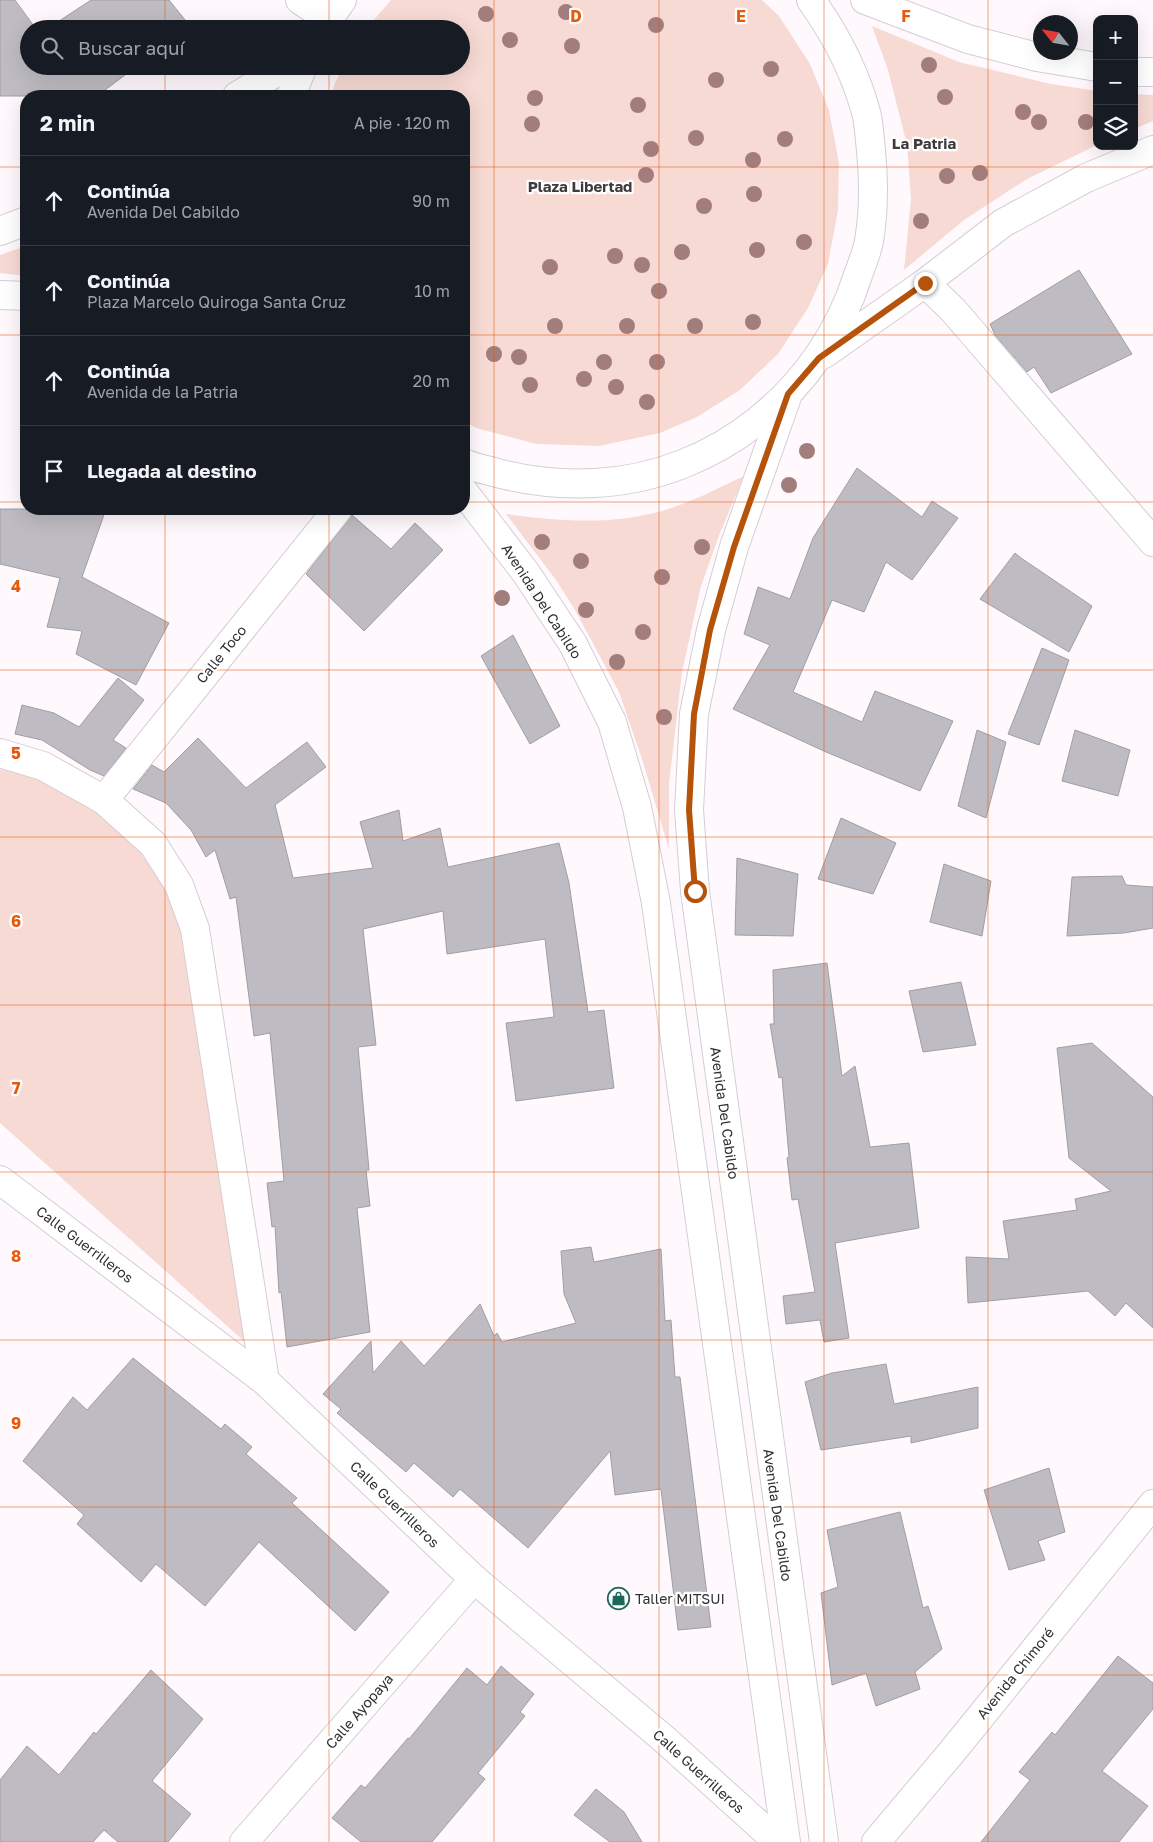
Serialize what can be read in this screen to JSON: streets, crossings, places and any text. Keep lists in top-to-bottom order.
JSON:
{
  "streets": {
    "street": [
      "Avenida Del Cabildo",
      "Calle Toco",
      "Calle Guerrilleros",
      "Avenida Chimoré",
      "Calle Ayopaya"
    ]
  },
  "crossings": [
    ["Calle Guerrilleros", "Calle Ayopaya"]
  ],
  "districts": ["La Patria", "Plaza Libertad"],
  "places": {
    "shop": ["Taller MITSUI"]
  },
  "north": "top left",
  "page": {
    "map_buttons": ["+", "−"],
    "search": "Buscar aquí",
    "heading": ["2 min", "A pie · 120 m"],
    "list": [
      ["Continúa", "Avenida Del Cabildo", "90 m"],
      ["Continúa", "Plaza Marcelo Quiroga Santa Cruz", "10 m"],
      ["Continúa", "Avenida de la Patria", "20 m"],
      "Llegada al destino"
    ]
  },
  "grid": {
    "columns": ["D", "E", "F"],
    "rows": [
      "4",
      "5",
      "6",
      "7",
      "8",
      "9"
    ]
  }
}
